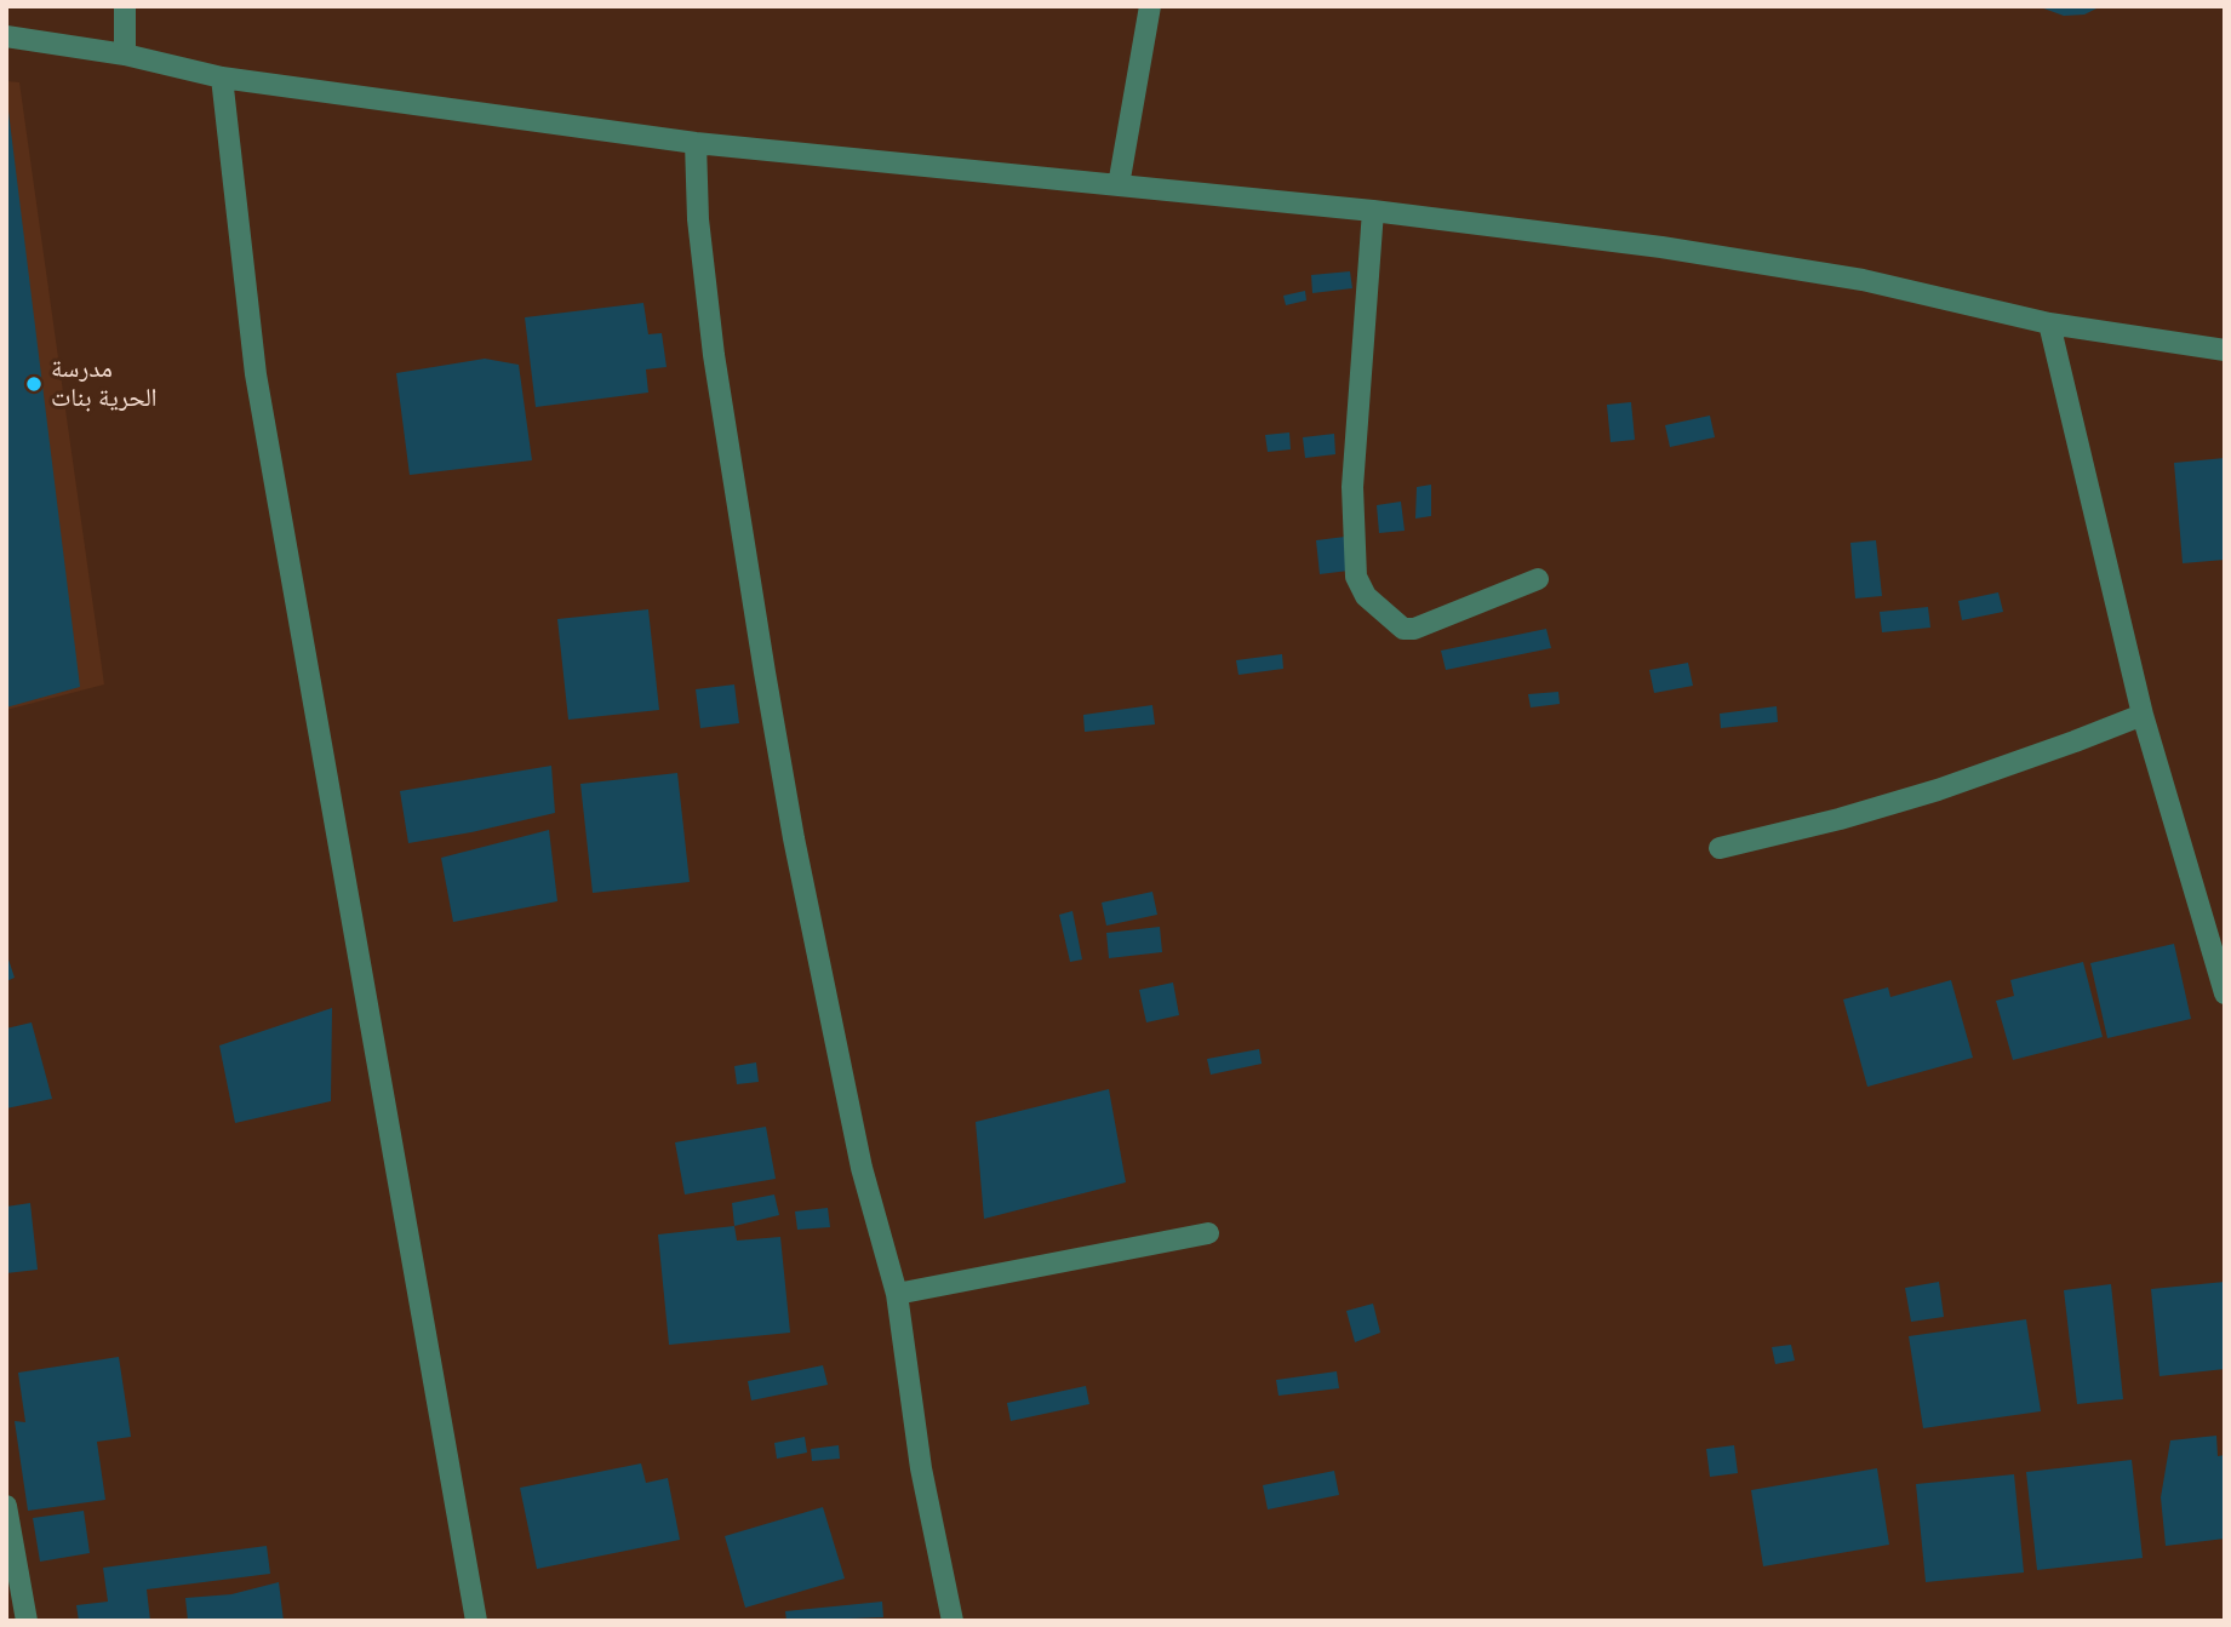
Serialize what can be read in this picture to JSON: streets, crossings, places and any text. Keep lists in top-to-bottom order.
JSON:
{
  "places": ["مدرسة الحرية بنات"]
}
